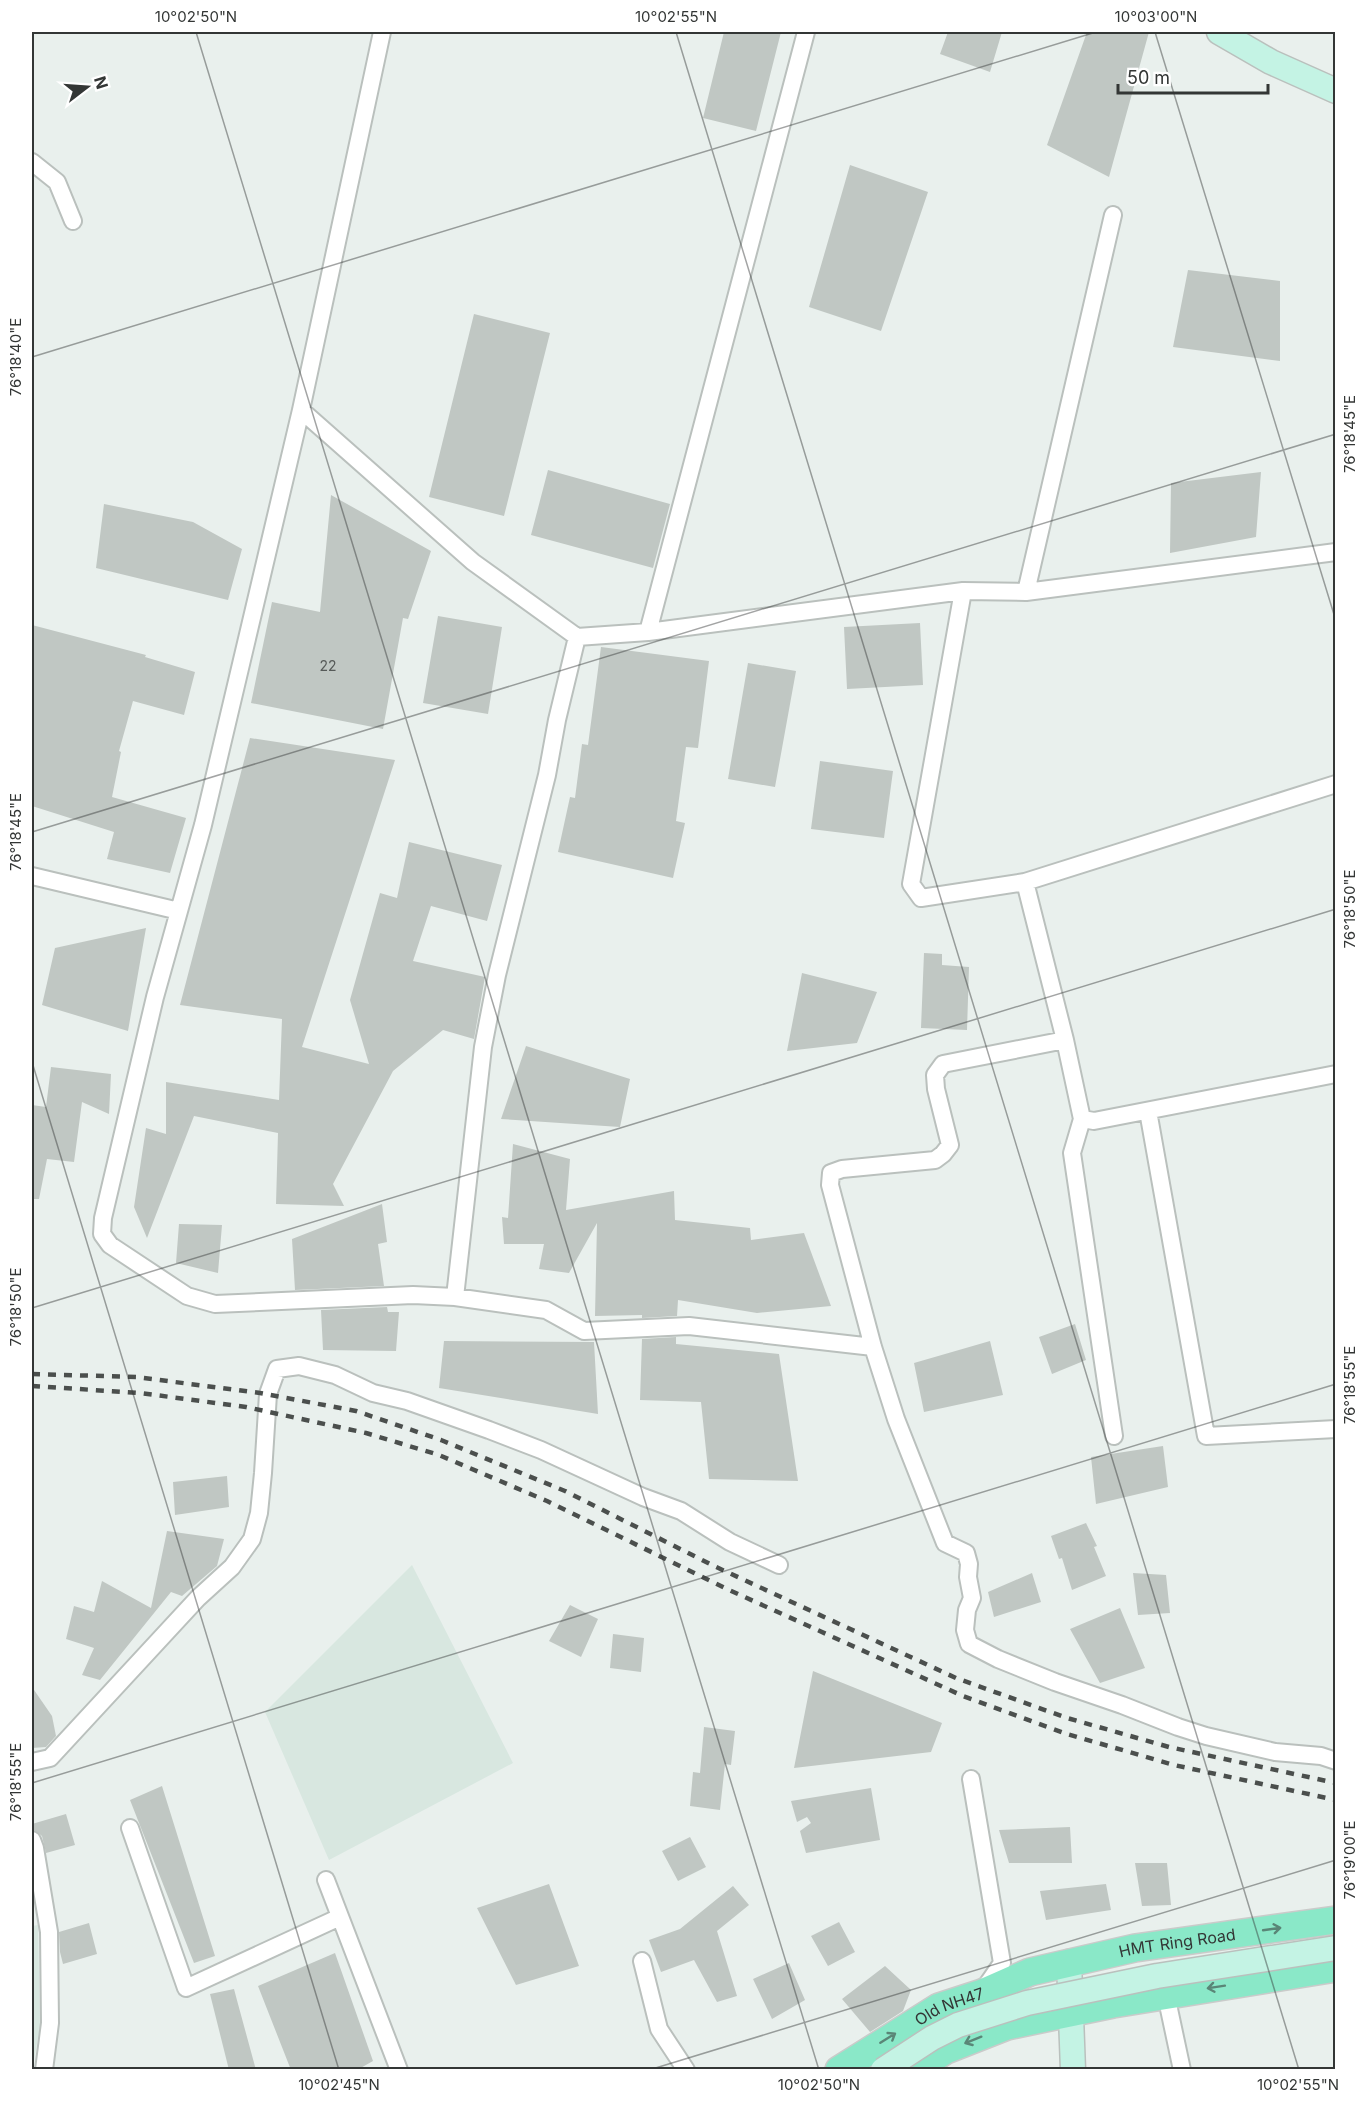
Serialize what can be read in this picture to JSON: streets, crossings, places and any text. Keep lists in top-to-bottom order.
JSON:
{
  "streets": {
    "main road": ["HMT Ring Road", "Old NH47"]
  },
  "crossings": [
    ["HMT Ring Road", "Old NH47"]
  ],
  "house_numbers": ["22"],
  "scale_bar": "50 m",
  "north": "right",
  "coordinates": [
    "10°02'50\"N",
    "10°02'55\"N",
    "10°03'00\"N",
    "76°18'40\"E",
    "76°18'45\"E",
    "76°18'50\"E",
    "76°18'55\"E",
    "76°19'00\"E",
    "10°02'45\"N"
  ]
}
